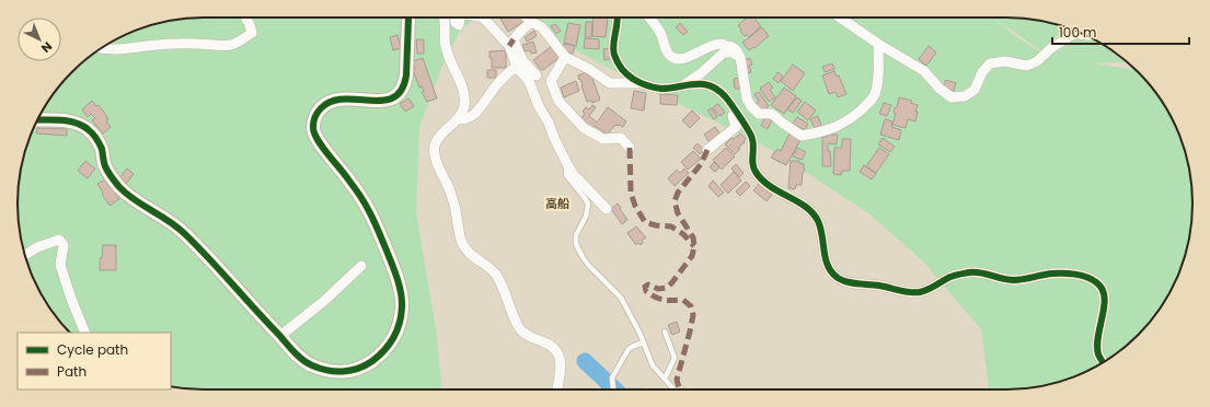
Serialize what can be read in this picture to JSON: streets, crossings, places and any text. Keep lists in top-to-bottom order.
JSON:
{
  "districts": ["高船"],
  "legend": ["Cycle path", "Path"],
  "scale_bar": "100 m",
  "north": "bottom right"
}
